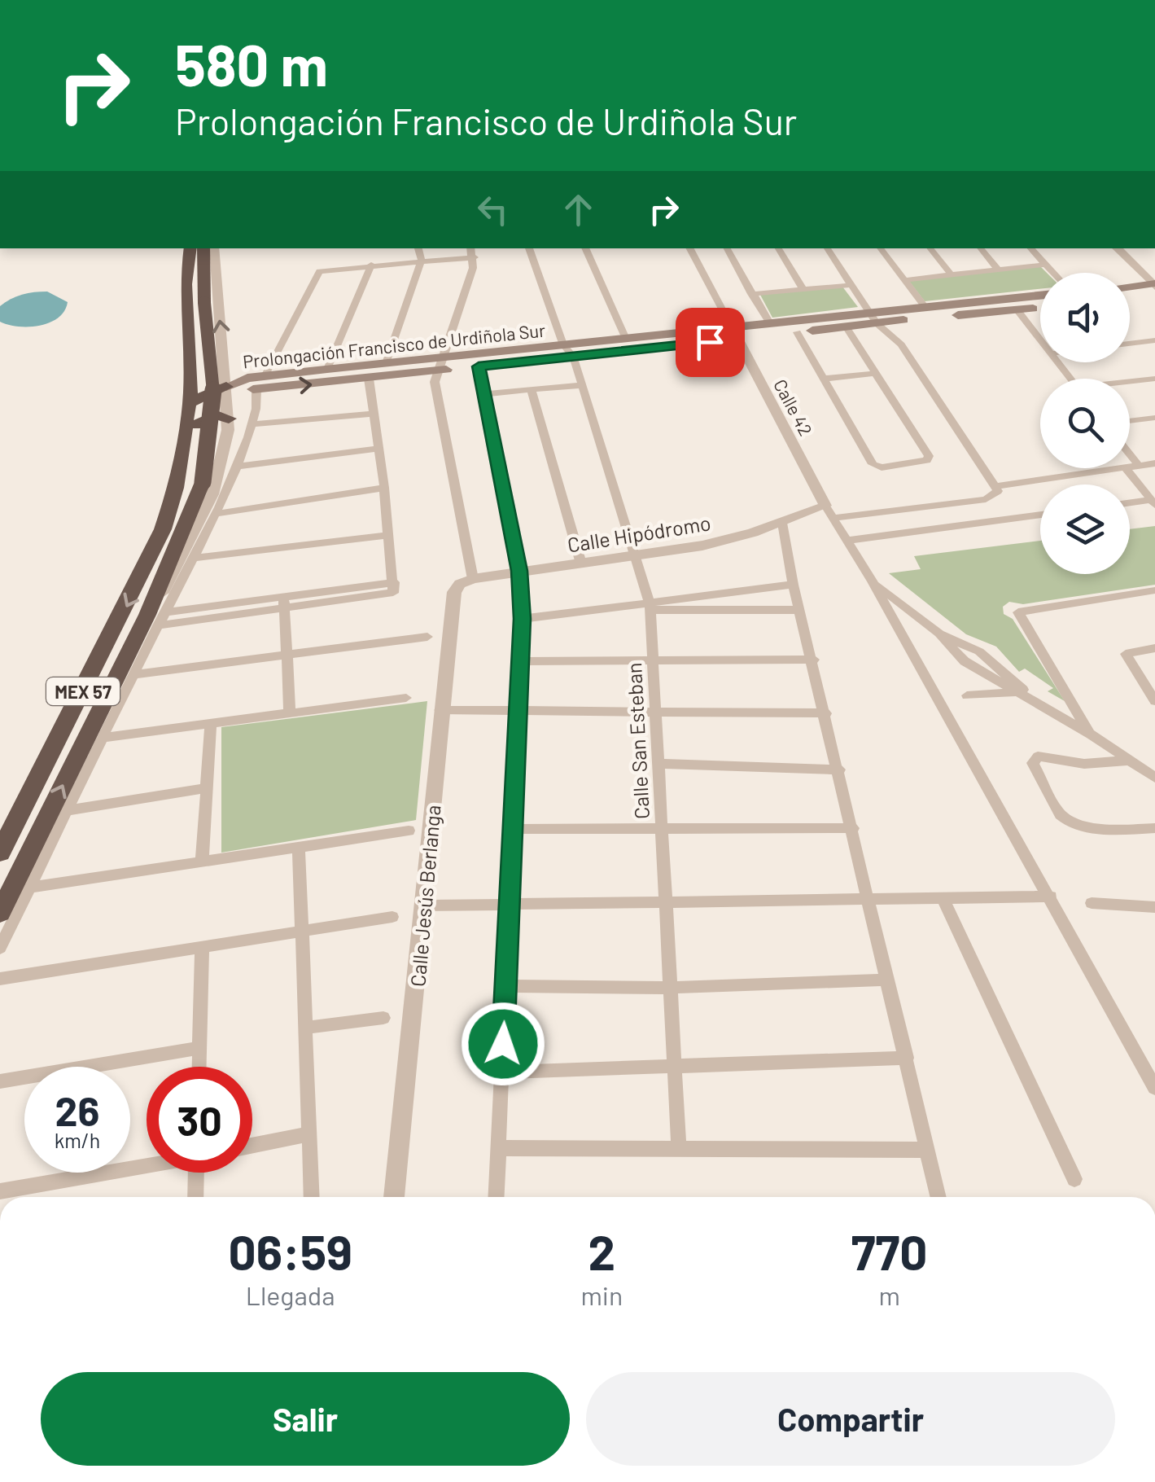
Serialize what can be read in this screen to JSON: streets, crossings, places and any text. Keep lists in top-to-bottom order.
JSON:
{
  "streets": {
    "highway": ["MEX 57"],
    "main road": ["Prolongación Francisco de Urdiñola Sur"],
    "street": [
      "Calle 42",
      "Calle Hipódromo",
      "Calle San Esteban",
      "Calle Jesús Berlanga"
    ]
  },
  "crossings": [
    ["Prolongación Francisco de Urdiñola Sur", "Calle 42"],
    ["Prolongación Francisco de Urdiñola Sur", "Calle San Esteban"],
    ["Calle 42", "Calle Hipódromo"],
    ["Calle Hipódromo", "Calle San Esteban"],
    ["Calle Hipódromo", "Calle Jesús Berlanga"]
  ],
  "page": {
    "turn": ["580 m", "Prolongación Francisco de Urdiñola Sur"],
    "speed": "26 km/h",
    "limit": "30",
    "eta": [
      "06:59",
      "Llegada",
      "2",
      "min",
      "770",
      "m"
    ],
    "buttons": ["Salir", "Compartir"]
  }
}
